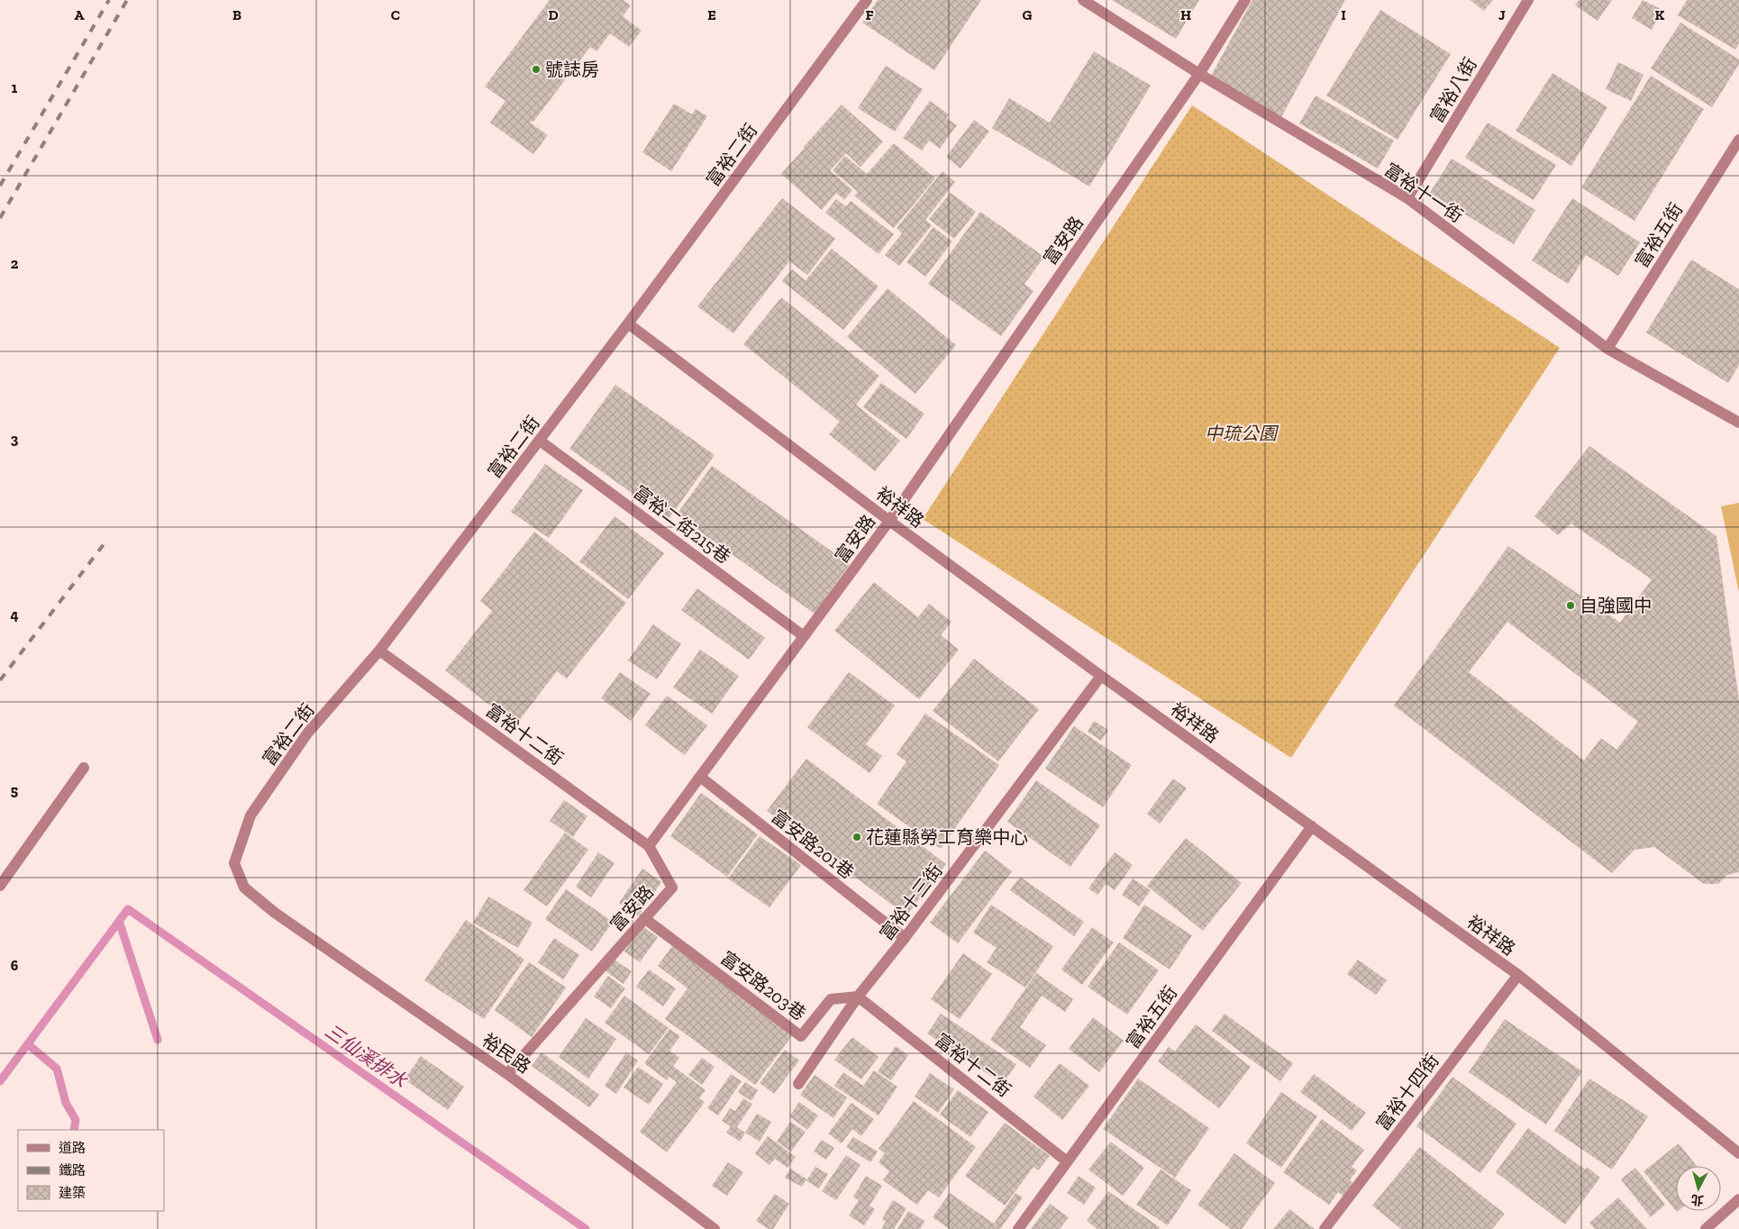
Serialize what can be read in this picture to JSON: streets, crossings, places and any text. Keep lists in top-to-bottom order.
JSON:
{
  "streets": {
    "street": [
      "富裕八街",
      "富裕二街",
      "富裕十一街",
      "富裕五街",
      "富安路",
      "裕祥路",
      "富裕二街215巷",
      "富裕十二街",
      "富安路201巷",
      "富裕十三街",
      "富安路203巷",
      "裕民路",
      "富裕十四街"
    ]
  },
  "crossings": [
    ["富裕八街", "富裕十一街"],
    ["富裕二街", "裕祥路"],
    ["富裕二街", "富裕二街215巷"],
    ["富裕二街", "富裕十二街"],
    ["富裕二街", "裕民路"],
    ["富裕十一街", "富裕五街"],
    ["富裕十一街", "富安路"],
    ["富裕五街", "裕祥路"],
    ["富裕五街", "富裕十二街"],
    ["富安路", "裕祥路"],
    ["富安路", "富裕二街215巷"],
    ["富安路", "富裕十二街"],
    ["富安路", "富安路201巷"],
    ["富安路", "富安路203巷"],
    ["富安路", "裕民路"],
    ["裕祥路", "富裕十三街"],
    ["裕祥路", "富裕十四街"],
    ["富裕十二街", "富裕十三街"],
    ["富裕十二街", "富安路203巷"],
    ["富安路201巷", "富裕十三街"],
    ["富裕十三街", "富安路203巷"]
  ],
  "water": ["三仙溪排水"],
  "parks": ["中琉公園"],
  "places": ["號誌房", "自強國中", "花蓮縣勞工育樂中心"],
  "legend": ["道路", "鐵路", "建築"],
  "north": "bottom",
  "grid": {
    "columns": [
      "A",
      "B",
      "C",
      "D",
      "E",
      "F",
      "G",
      "H",
      "I",
      "J",
      "K"
    ],
    "rows": [
      "1",
      "2",
      "3",
      "4",
      "5",
      "6"
    ]
  }
}
